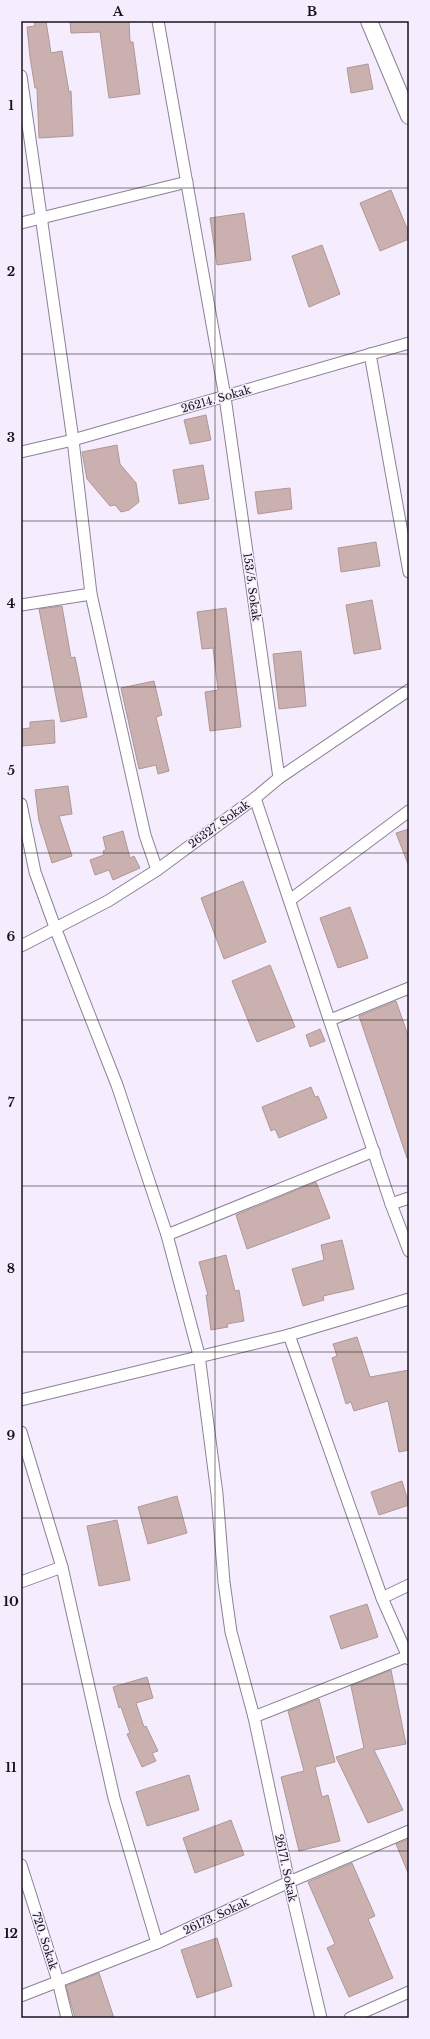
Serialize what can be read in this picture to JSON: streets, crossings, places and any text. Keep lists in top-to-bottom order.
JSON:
{
  "streets": {
    "street": [
      "26214. Sokak",
      "153/5. Sokak",
      "26327. Sokak",
      "26171. Sokak",
      "26173. Sokak",
      "720. Sokak"
    ]
  },
  "crossings": [
    ["26214. Sokak", "153/5. Sokak"],
    ["153/5. Sokak", "26327. Sokak"],
    ["26327. Sokak", "26171. Sokak"],
    ["26171. Sokak", "26173. Sokak"],
    ["26173. Sokak", "720. Sokak"]
  ],
  "grid": {
    "columns": ["A", "B"],
    "rows": [
      "1",
      "2",
      "3",
      "4",
      "5",
      "6",
      "7",
      "8",
      "9",
      "10",
      "11",
      "12"
    ]
  }
}
